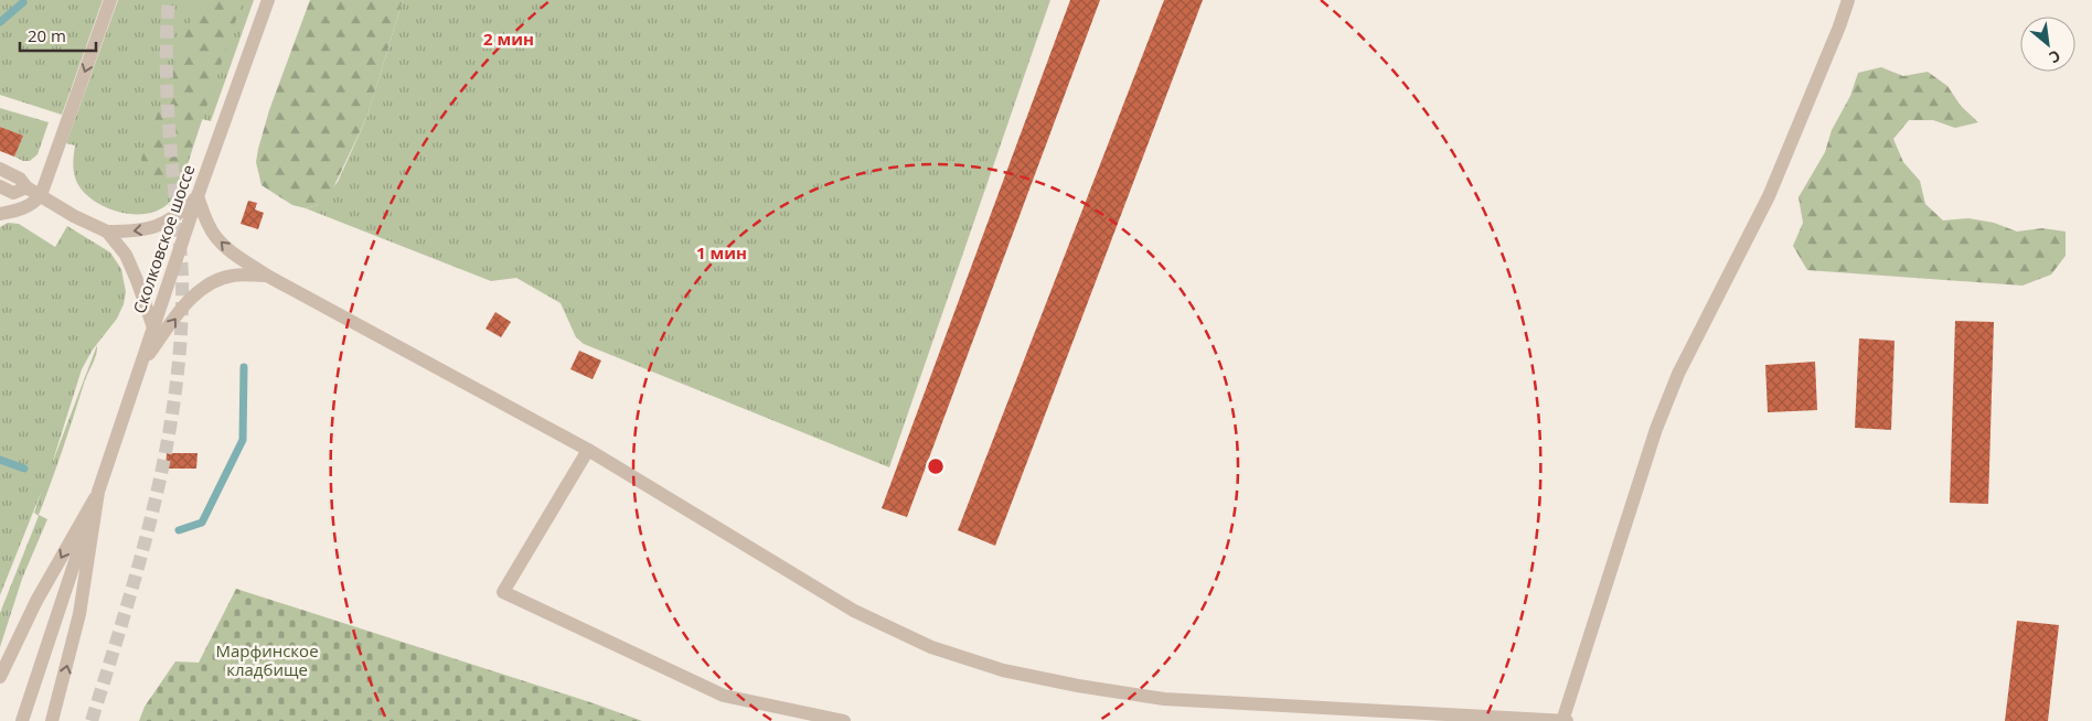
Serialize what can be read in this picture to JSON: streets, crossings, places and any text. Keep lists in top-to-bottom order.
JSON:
{
  "streets": {
    "street": ["Сколковское шоссе"]
  },
  "parks": ["Марфинское кладбище"],
  "scale_bar": "20 m",
  "north": "bottom right",
  "rings": ["2 мин", "1 мин"]
}
